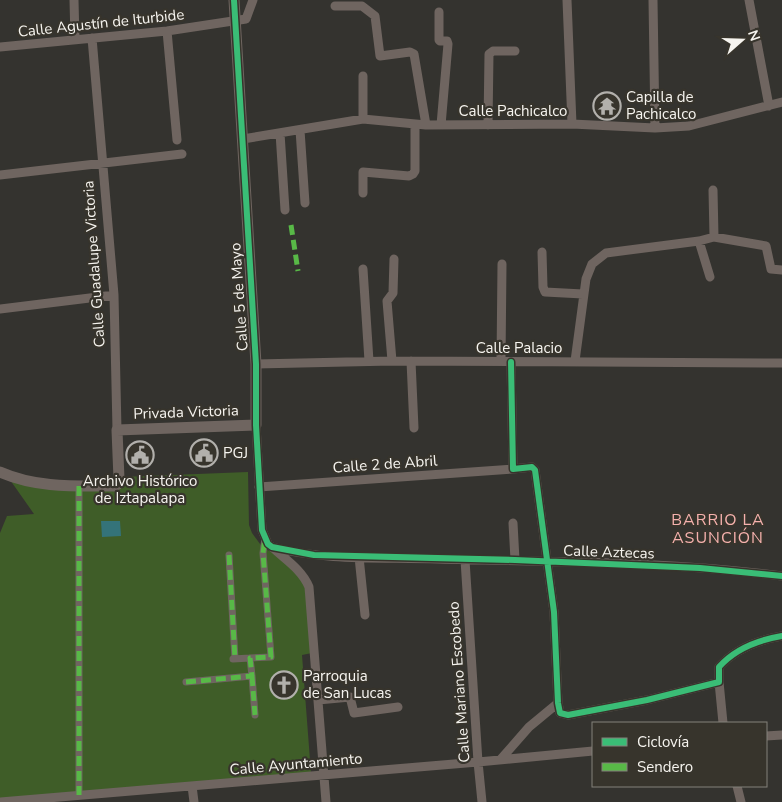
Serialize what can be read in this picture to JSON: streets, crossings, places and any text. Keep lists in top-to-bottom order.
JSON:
{
  "streets": {
    "street": [
      "Calle Agustín de Iturbide",
      "Calle Pachicalco",
      "Calle Guadalupe Victoria",
      "Calle 5 de Mayo",
      "Calle Palacio",
      "Privada Victoria",
      "Calle 2 de Abril",
      "Calle Aztecas",
      "Calle Mariano Escobedo",
      "Calle Ayuntamiento"
    ]
  },
  "crossings": [
    ["Calle Agustín de Iturbide", "Calle Guadalupe Victoria"],
    ["Calle Agustín de Iturbide", "Calle 5 de Mayo"],
    ["Calle Pachicalco", "Calle 5 de Mayo"],
    ["Calle Guadalupe Victoria", "Privada Victoria"],
    ["Calle 5 de Mayo", "Calle Palacio"],
    ["Calle 5 de Mayo", "Privada Victoria"],
    ["Calle 5 de Mayo", "Calle 2 de Abril"],
    ["Calle 5 de Mayo", "Calle Aztecas"],
    ["Calle 5 de Mayo", "Calle Ayuntamiento"],
    ["Calle 2 de Abril", "Calle Aztecas"],
    ["Calle Aztecas", "Calle Mariano Escobedo"],
    ["Calle Mariano Escobedo", "Calle Ayuntamiento"]
  ],
  "districts": ["BARRIO LA ASUNCIÓN"],
  "places": {
    "temple": ["Capilla de Pachicalco"],
    "public building": ["PGJ", "Archivo Histórico de Iztapalapa"],
    "church": ["Parroquia de San Lucas"]
  },
  "legend": ["Ciclovía", "Sendero"],
  "north": "right"
}
